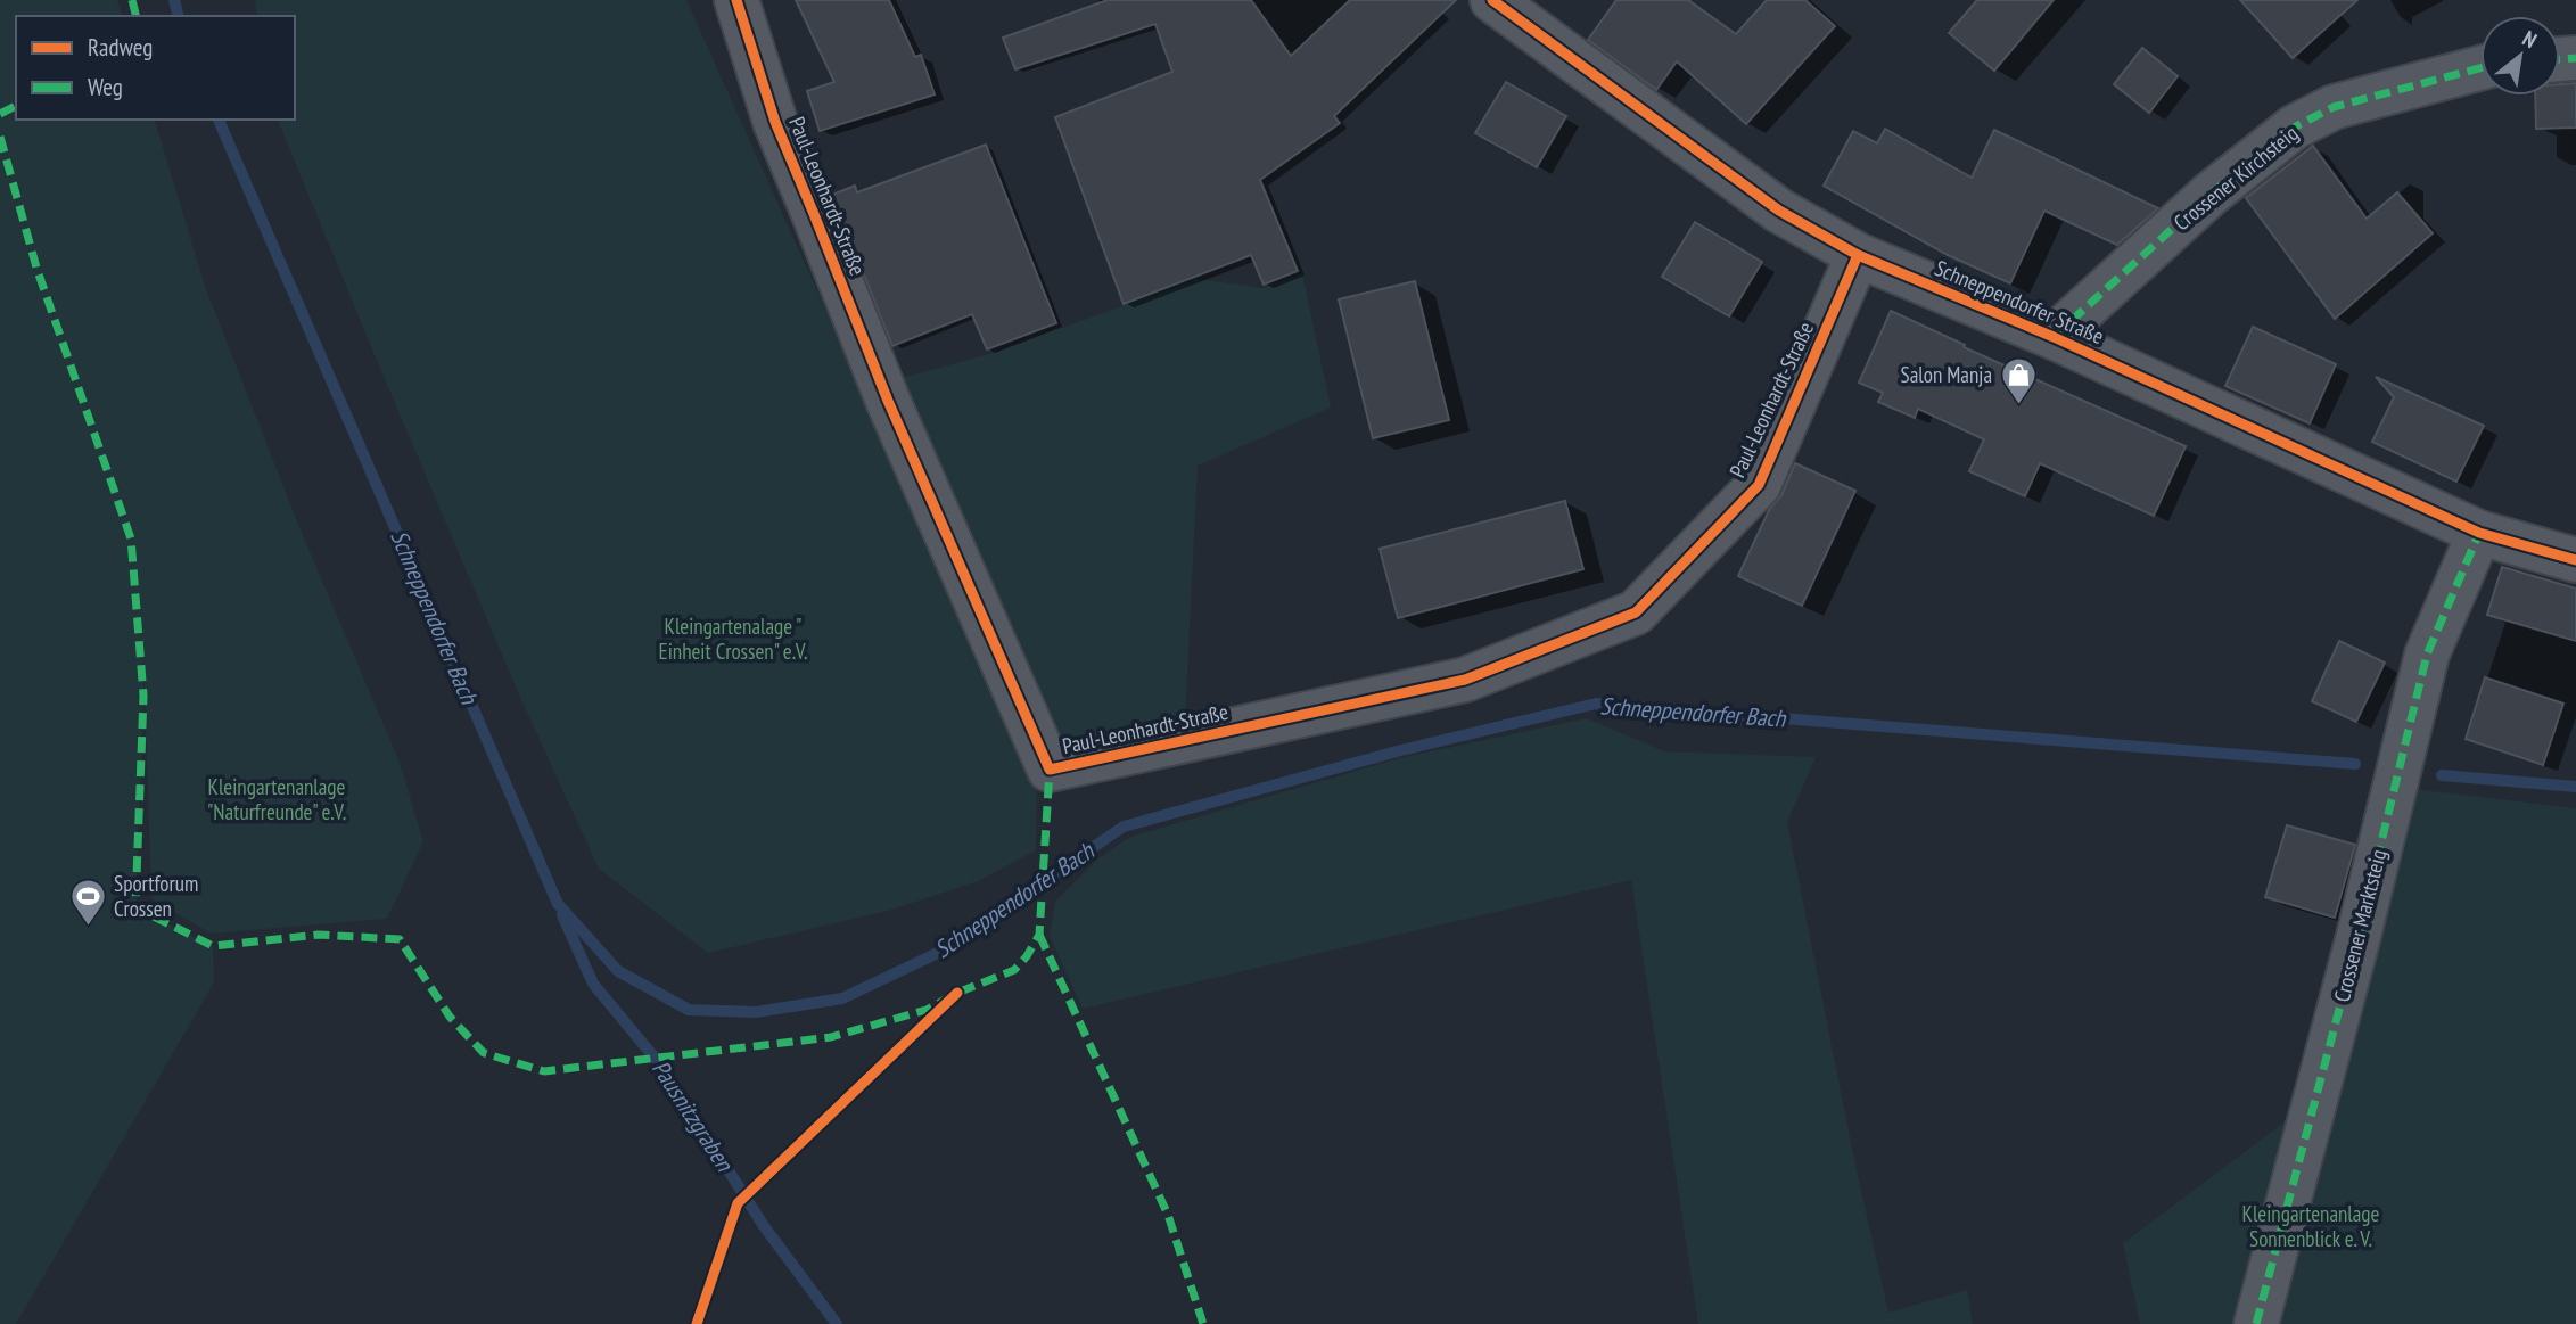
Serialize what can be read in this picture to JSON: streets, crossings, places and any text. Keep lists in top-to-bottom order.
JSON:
{
  "streets": {
    "street": [
      "Crossener Kirchsteig",
      "Paul-Leonhardt-Straße",
      "Schneppendorfer Straße",
      "Crossener Marktsteig"
    ]
  },
  "crossings": [
    ["Crossener Kirchsteig", "Schneppendorfer Straße"],
    ["Paul-Leonhardt-Straße", "Schneppendorfer Straße"],
    ["Schneppendorfer Straße", "Crossener Marktsteig"]
  ],
  "water": ["Schneppendorfer Bach", "Pausnitzgraben"],
  "parks": ["Kleingartenalage \" Einheit Crossen\" e.V.", "Kleingartenanlage \"Naturfreunde\" e.V.", "Kleingartenanlage Sonnenblick e. V."],
  "places": {
    "shop": ["Salon Manja"],
    "sports": ["Sportforum Crossen"]
  },
  "legend": ["Radweg", "Weg"],
  "north": "top right"
}
